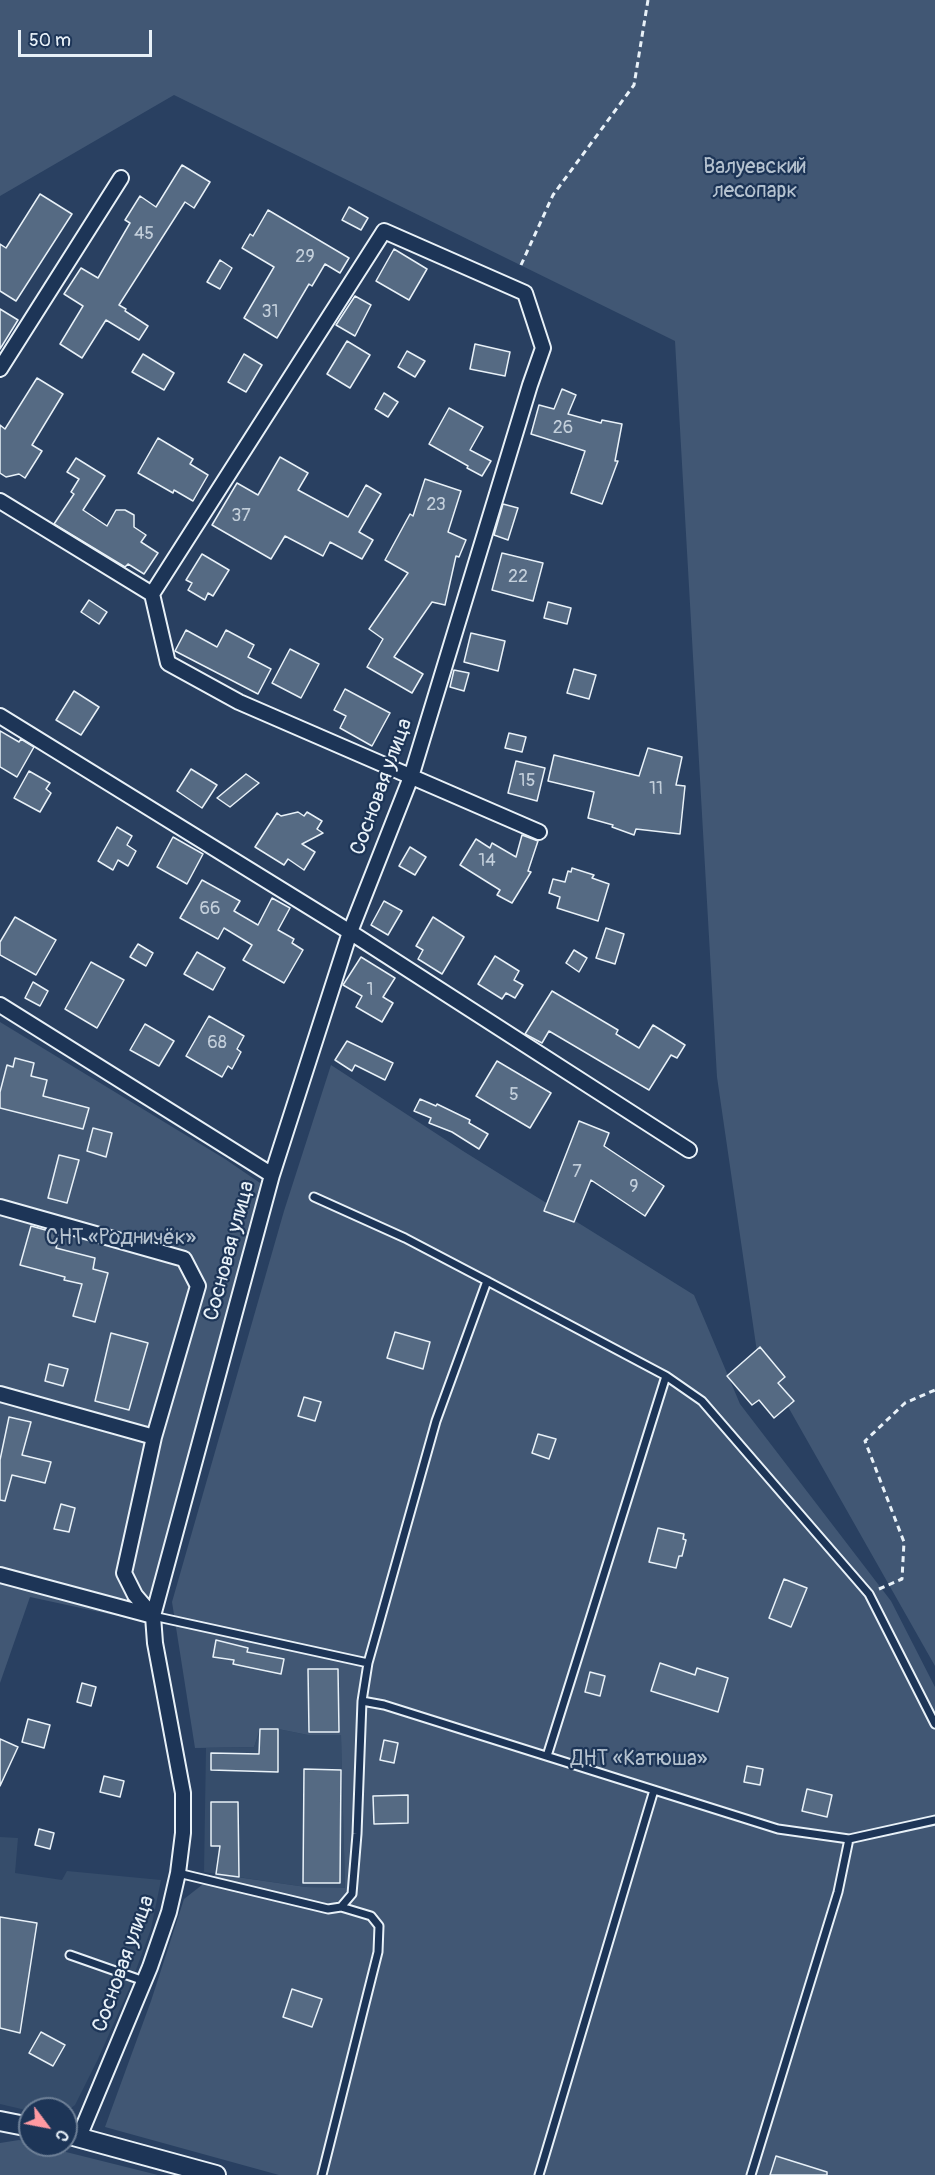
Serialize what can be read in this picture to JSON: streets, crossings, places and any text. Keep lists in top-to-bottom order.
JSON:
{
  "streets": {
    "street": ["Сосновая улица"]
  },
  "parks": ["Валуевский лесопарк", "СНТ «Родничёк»", "ДНТ «Катюша»"],
  "house_numbers": [
    "45",
    "29",
    "31",
    "26",
    "23",
    "37",
    "22",
    "15",
    "11",
    "14",
    "66",
    "1",
    "68",
    "5",
    "7",
    "9"
  ],
  "scale_bar": "50 m",
  "north": "bottom right"
}
